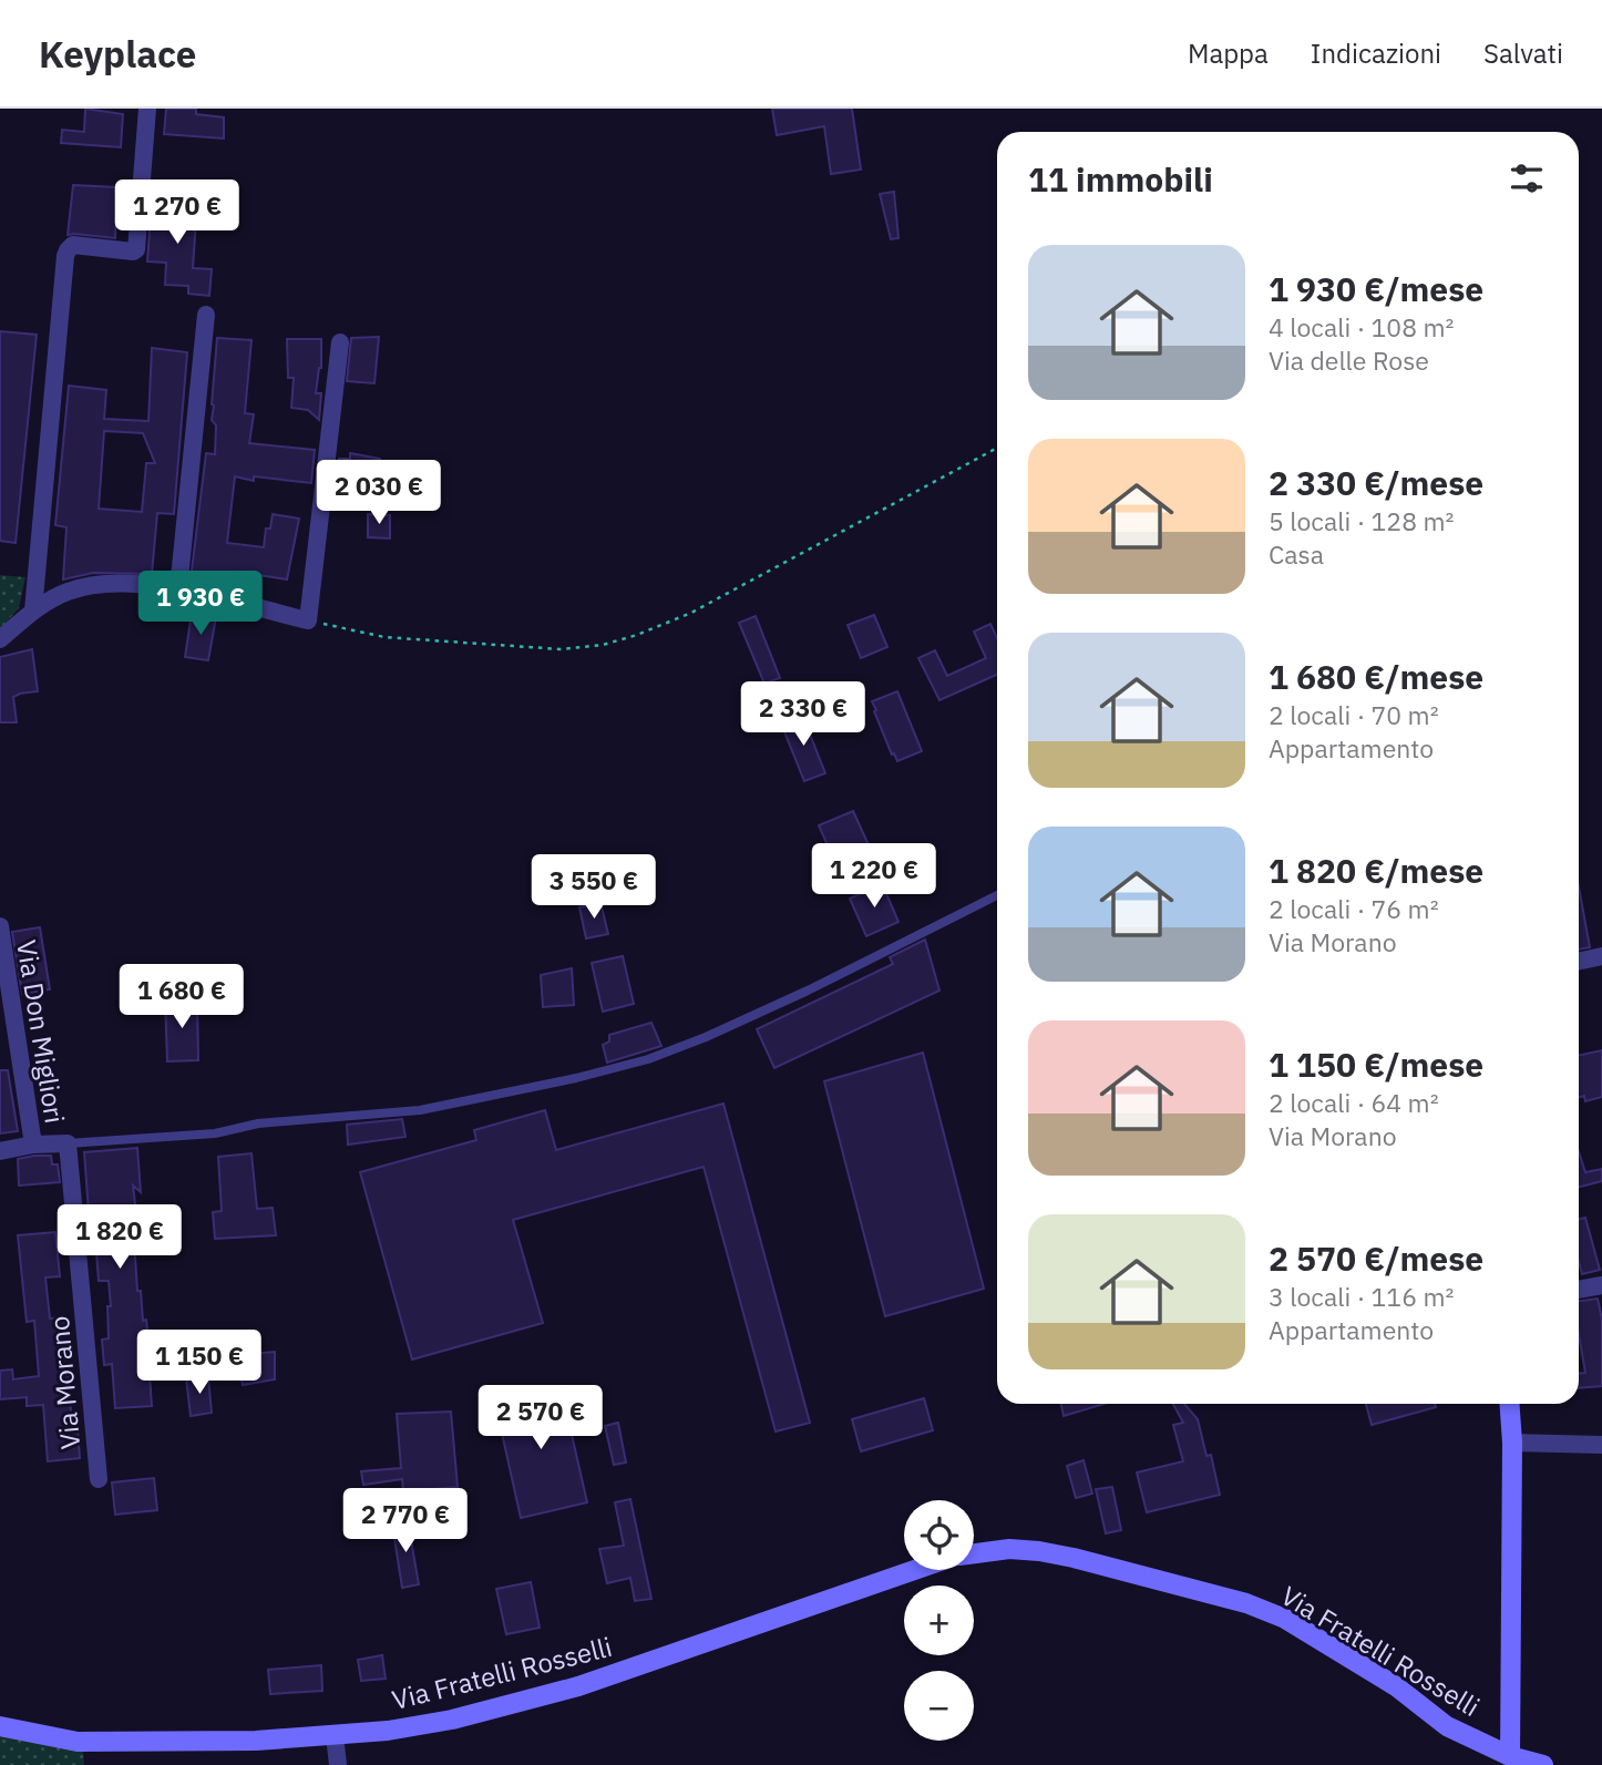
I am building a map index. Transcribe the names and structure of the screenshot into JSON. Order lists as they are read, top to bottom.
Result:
{
  "streets": {
    "main road": ["Via Fratelli Rosselli"],
    "street": ["Via Don Migliori", "Via Morano"]
  },
  "page": {
    "header": "Keyplace",
    "nav": ["Mappa", "Indicazioni", "Salvati"],
    "heading": "11 immobili",
    "price": [
      "1 270 €",
      "2 030 €",
      "1 930 €",
      "2 330 €",
      "1 220 €",
      "3 550 €",
      "1 680 €",
      "1 820 €",
      "1 150 €",
      "2 570 €",
      "2 770 €"
    ],
    "list": [
      {
        "name": "1 930 €/mese",
        "note": "4 locali · 108 m² · Via delle Rose"
      },
      {
        "name": "2 330 €/mese",
        "note": "5 locali · 128 m² · Casa"
      },
      {
        "name": "1 680 €/mese",
        "note": "2 locali · 70 m² · Appartamento"
      },
      {
        "name": "1 820 €/mese",
        "note": "2 locali · 76 m² · Via Morano"
      },
      {
        "name": "1 150 €/mese",
        "note": "2 locali · 64 m² · Via Morano"
      },
      {
        "name": "2 570 €/mese",
        "note": "3 locali · 116 m² · Appartamento"
      }
    ],
    "map_buttons": ["+", "−"]
  }
}
